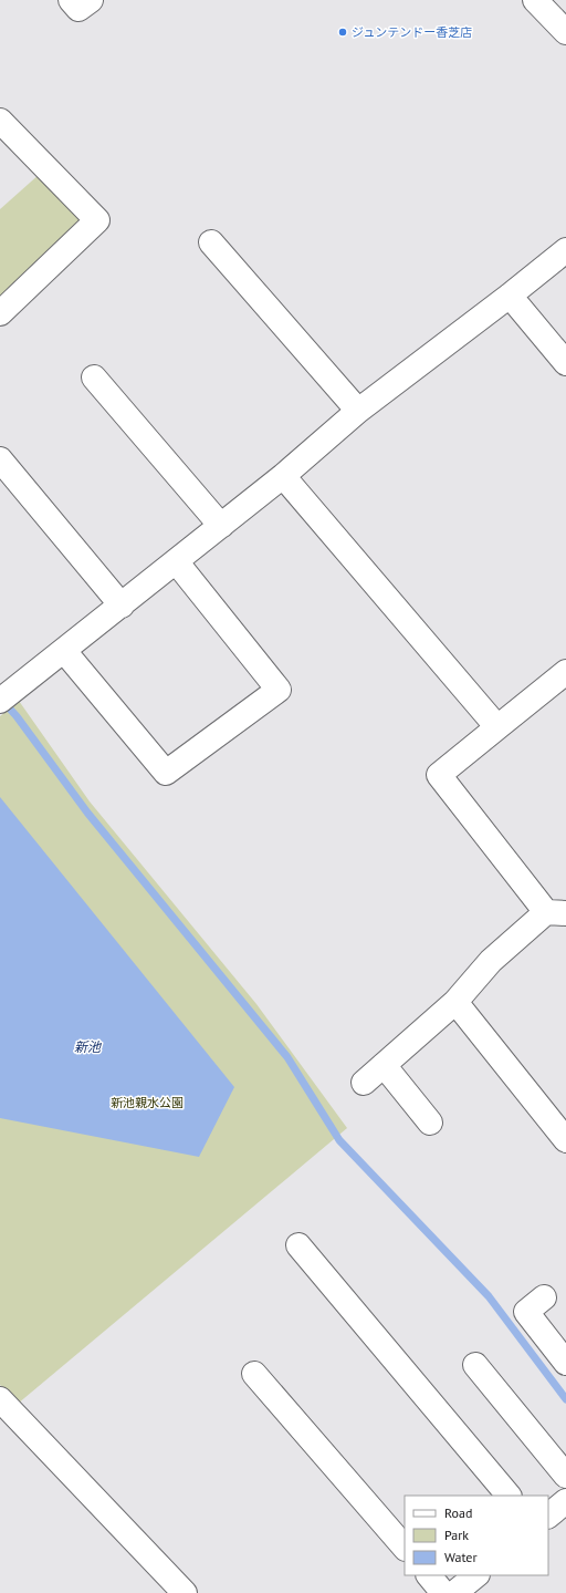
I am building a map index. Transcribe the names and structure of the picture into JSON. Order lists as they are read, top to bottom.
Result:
{
  "water": ["新池"],
  "parks": ["新池親水公園"],
  "places": ["ジュンテンドー香芝店"],
  "legend": ["Road", "Park", "Water"]
}
